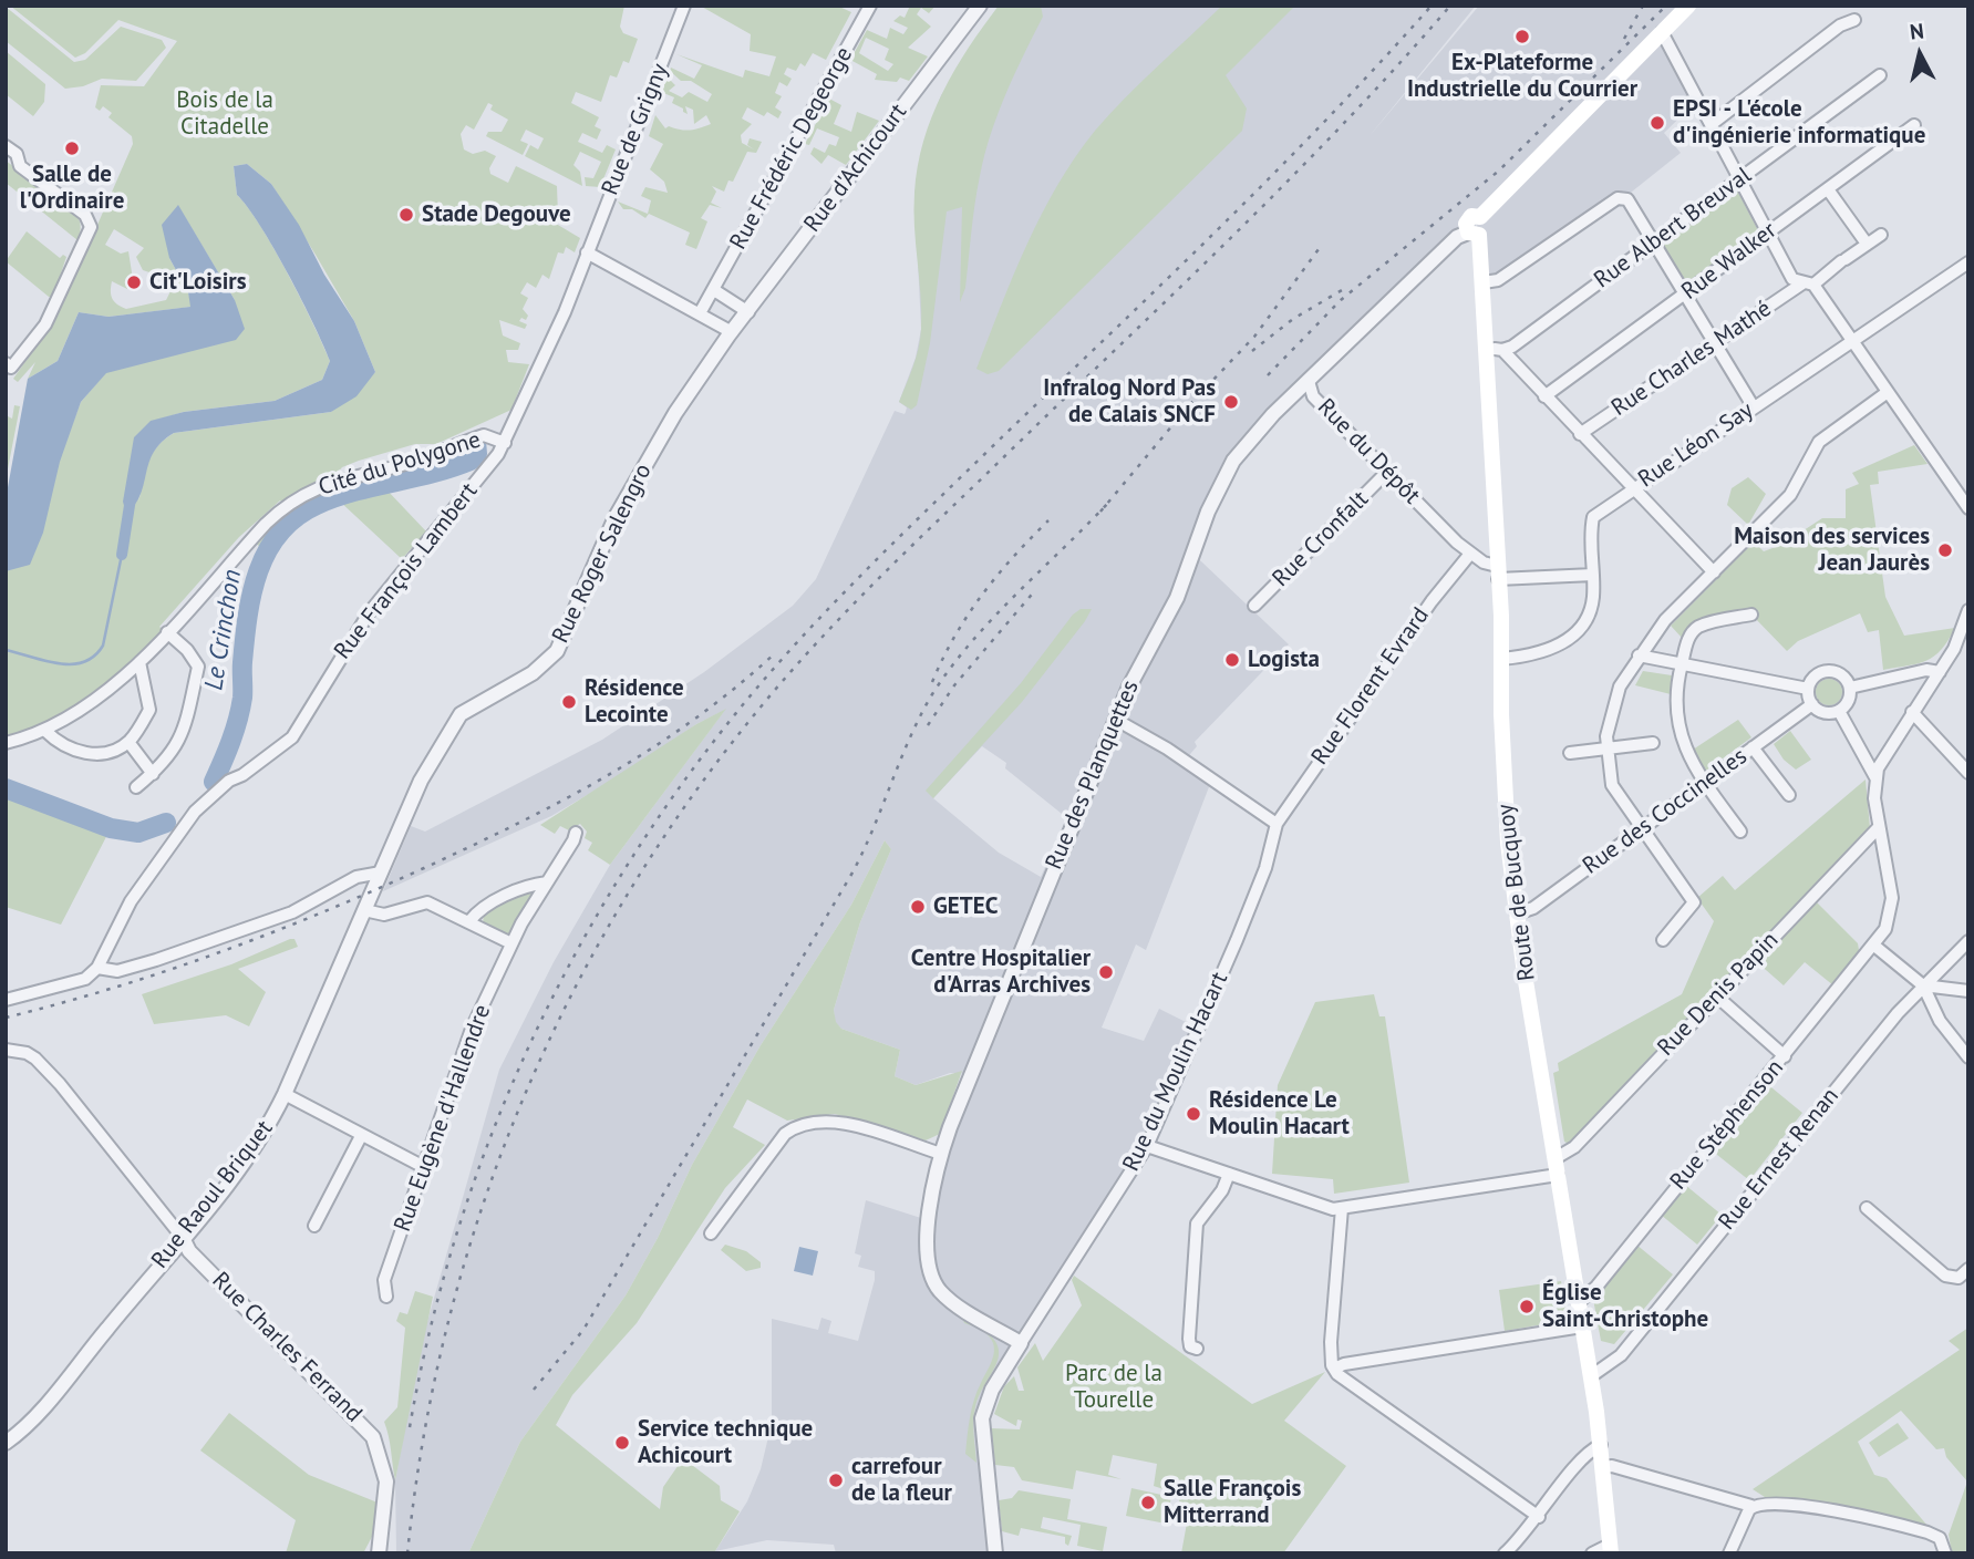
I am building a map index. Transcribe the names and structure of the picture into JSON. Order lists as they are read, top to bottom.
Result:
{
  "streets": {
    "main road": ["Route de Bucquoy"],
    "street": [
      "Rue de Grigny",
      "Rue Frédéric Degeorge",
      "Rue d'Achicourt",
      "Rue Albert Breuval",
      "Rue Walker",
      "Rue Charles Mathé",
      "Rue Léon Say",
      "Rue du Dépôt",
      "Cité du Polygone",
      "Rue Cronfalt",
      "Rue Roger Salengro",
      "Rue François Lambert",
      "Rue Florent Evrard",
      "Rue des Planquettes",
      "Rue des Coccinelles",
      "Rue Denis Papin",
      "Rue du Moulin Hacart",
      "Rue Eugène d'Hallendre",
      "Rue Stéphenson",
      "Rue Ernest Renan",
      "Rue Raoul Briquet",
      "Rue Charles Ferrand"
    ]
  },
  "crossings": [
    ["Rue de Grigny", "Rue François Lambert"],
    ["Rue d'Achicourt", "Rue Roger Salengro"],
    ["Rue Albert Breuval", "Route de Bucquoy"],
    ["Rue Léon Say", "Route de Bucquoy"],
    ["Rue du Dépôt", "Rue Cronfalt"],
    ["Rue du Dépôt", "Rue Florent Evrard"],
    ["Rue du Dépôt", "Rue des Planquettes"],
    ["Rue du Dépôt", "Route de Bucquoy"],
    ["Cité du Polygone", "Rue François Lambert"],
    ["Rue Roger Salengro", "Rue Raoul Briquet"],
    ["Rue Florent Evrard", "Rue du Moulin Hacart"],
    ["Rue des Planquettes", "Rue du Moulin Hacart"],
    ["Rue des Coccinelles", "Route de Bucquoy"],
    ["Route de Bucquoy", "Rue Denis Papin"],
    ["Route de Bucquoy", "Rue Stéphenson"],
    ["Route de Bucquoy", "Rue Ernest Renan"],
    ["Rue Denis Papin", "Rue Stéphenson"],
    ["Rue Raoul Briquet", "Rue Charles Ferrand"]
  ],
  "water": ["Le Crinchon"],
  "parks": ["Bois de la Citadelle", "Parc de la Tourelle"],
  "places": [
    "Ex-Plateforme Industrielle du Courrier",
    "EPSI - L'école d'ingénierie informatique",
    "Salle de l'Ordinaire",
    "Stade Degouve",
    "Cit'Loisirs",
    "Infralog Nord Pas de Calais SNCF",
    "Maison des services Jean Jaurès",
    "Logista",
    "Résidence Lecointe",
    "GETEC",
    "Centre Hospitalier d'Arras Archives",
    "Résidence Le Moulin Hacart",
    "Église Saint-Christophe",
    "Service technique Achicourt",
    "carrefour de la fleur",
    "Salle François Mitterrand"
  ],
  "north": "top"
}
